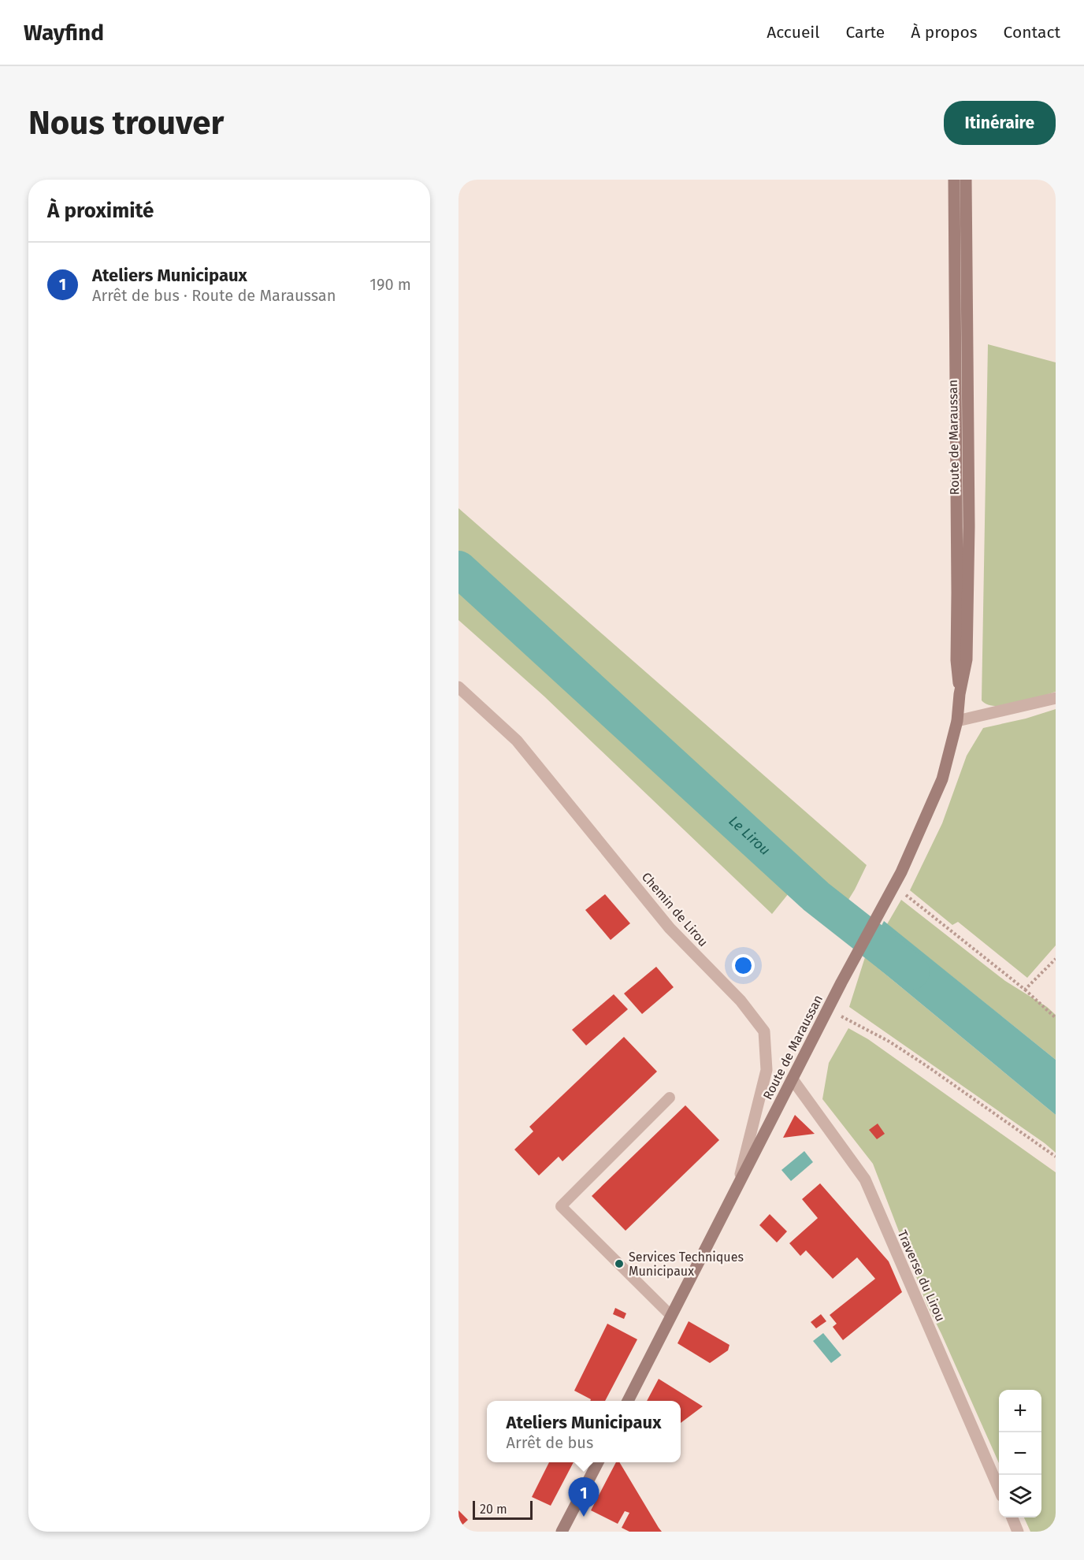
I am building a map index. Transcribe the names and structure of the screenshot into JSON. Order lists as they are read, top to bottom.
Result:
{
  "streets": {
    "main road": ["Route de Maraussan"],
    "street": ["Chemin de Lirou", "Traverse du Lirou"]
  },
  "crossings": [
    ["Route de Maraussan", "Chemin de Lirou"],
    ["Route de Maraussan", "Traverse du Lirou"]
  ],
  "water": ["Le Lirou"],
  "places": ["Services Techniques Municipaux"],
  "scale_bar": "20 m",
  "page": {
    "header": "Wayfind",
    "nav": [
      "Accueil",
      "Carte",
      "À propos",
      "Contact"
    ],
    "buttons": "Itinéraire",
    "title": "Nous trouver",
    "heading": "À proximité",
    "list": [
      {
        "mark": "1",
        "name": "Ateliers Municipaux",
        "note": "Arrêt de bus · Route de Maraussan",
        "value": "190 m"
      }
    ],
    "map_buttons": ["+", "−"],
    "popup": ["Ateliers Municipaux", "Arrêt de bus"],
    "pins": "1",
    "scale": "20 m"
  }
}
